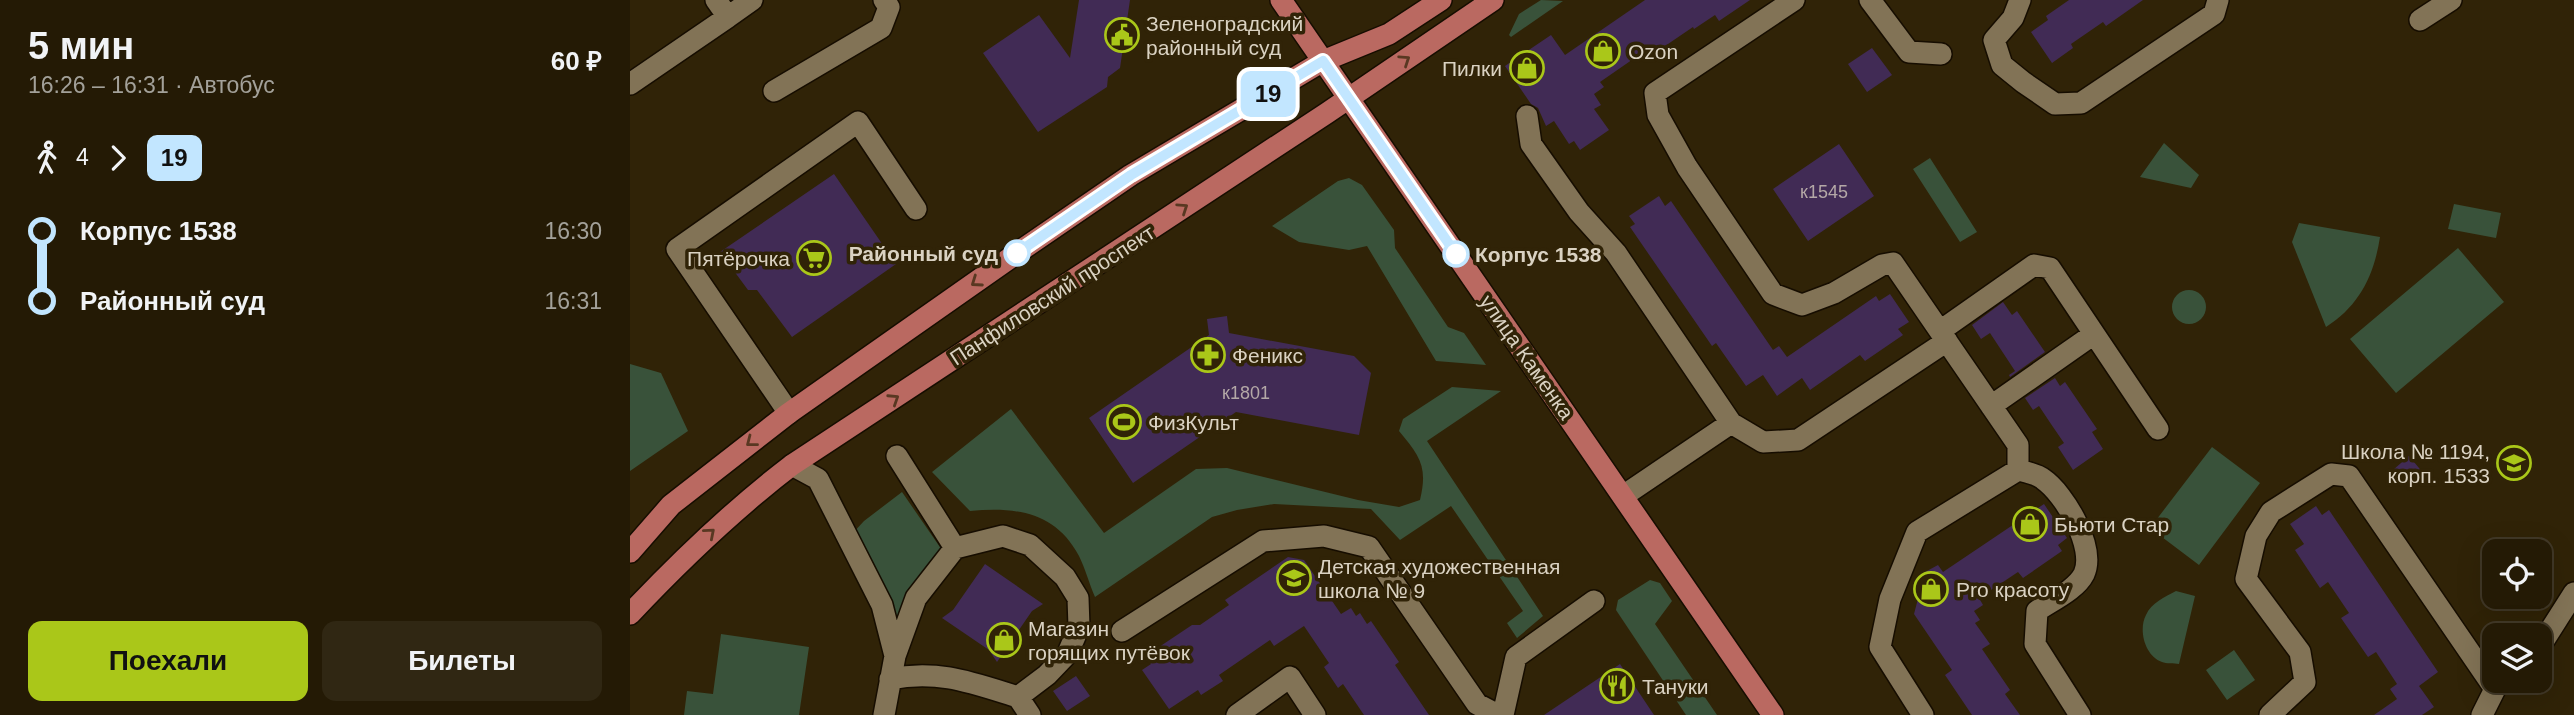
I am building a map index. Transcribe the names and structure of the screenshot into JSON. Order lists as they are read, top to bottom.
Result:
{
  "streets": {
    "main road": ["Панфиловский проспект", "улица Каменка"]
  },
  "crossings": [
    ["Панфиловский проспект", "улица Каменка"]
  ],
  "places": {
    "public building": ["Зеленоградский районный суд"],
    "shop": [
      "Ozon",
      "Пилки",
      "Бьюти Стар",
      "Pro красоту",
      "Магазин горящих путёвок"
    ],
    "other": ["Районный суд", "Корпус 1538"],
    "supermarket": ["Пятёрочка"],
    "pharmacy": ["Феникс"],
    "sports": ["ФизКульт"],
    "school or university": ["Школа № 1194, корп. 1533", "Детская художественная школа № 9"],
    "restaurant": ["Тануки"]
  },
  "lines": ["bus line 19"],
  "house_numbers": ["к1545", "к1801"],
  "page": {
    "heading": ["5 мин", "16:26 – 16:31 · Автобус", "60 ₽"],
    "on_map": "19",
    "legs": ["4", "19"],
    "list": [
      {
        "name": "Корпус 1538",
        "value": "16:30"
      },
      {
        "name": "Районный суд",
        "value": "16:31"
      }
    ],
    "buttons": ["Поехали", "Билеты"]
  }
}
